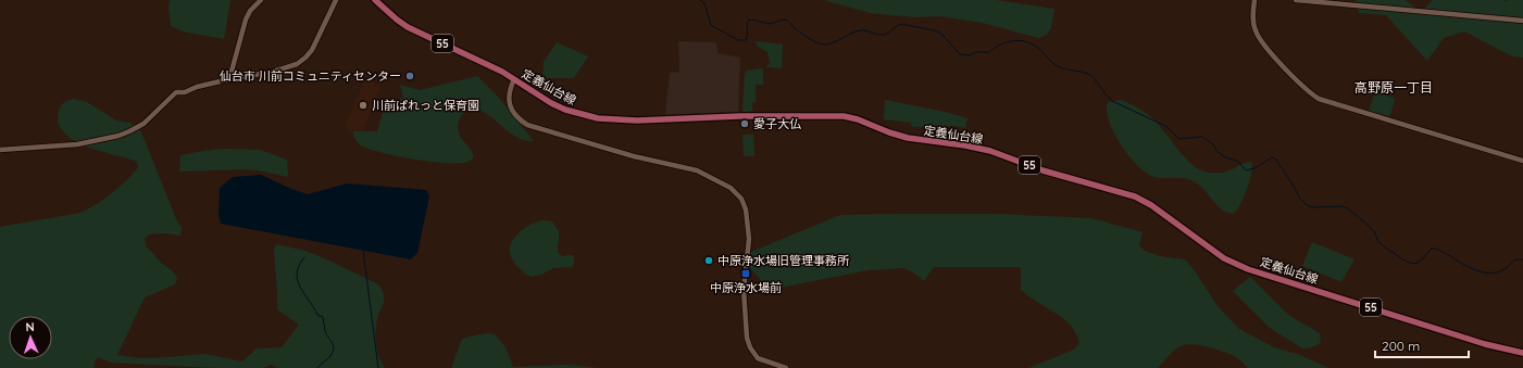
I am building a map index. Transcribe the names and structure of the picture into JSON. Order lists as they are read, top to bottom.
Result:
{
  "streets": {
    "main road": ["55", "定義仙台線"]
  },
  "districts": ["高野原一丁目"],
  "places": {
    "other": [
      "仙台市 川前コミュニティセンター",
      "川前ぱれっと保育園",
      "愛子大仏",
      "中原浄水場旧管理事務所"
    ],
    "transit": ["中原浄水場前"]
  },
  "scale_bar": "200 m",
  "north": "top"
}
